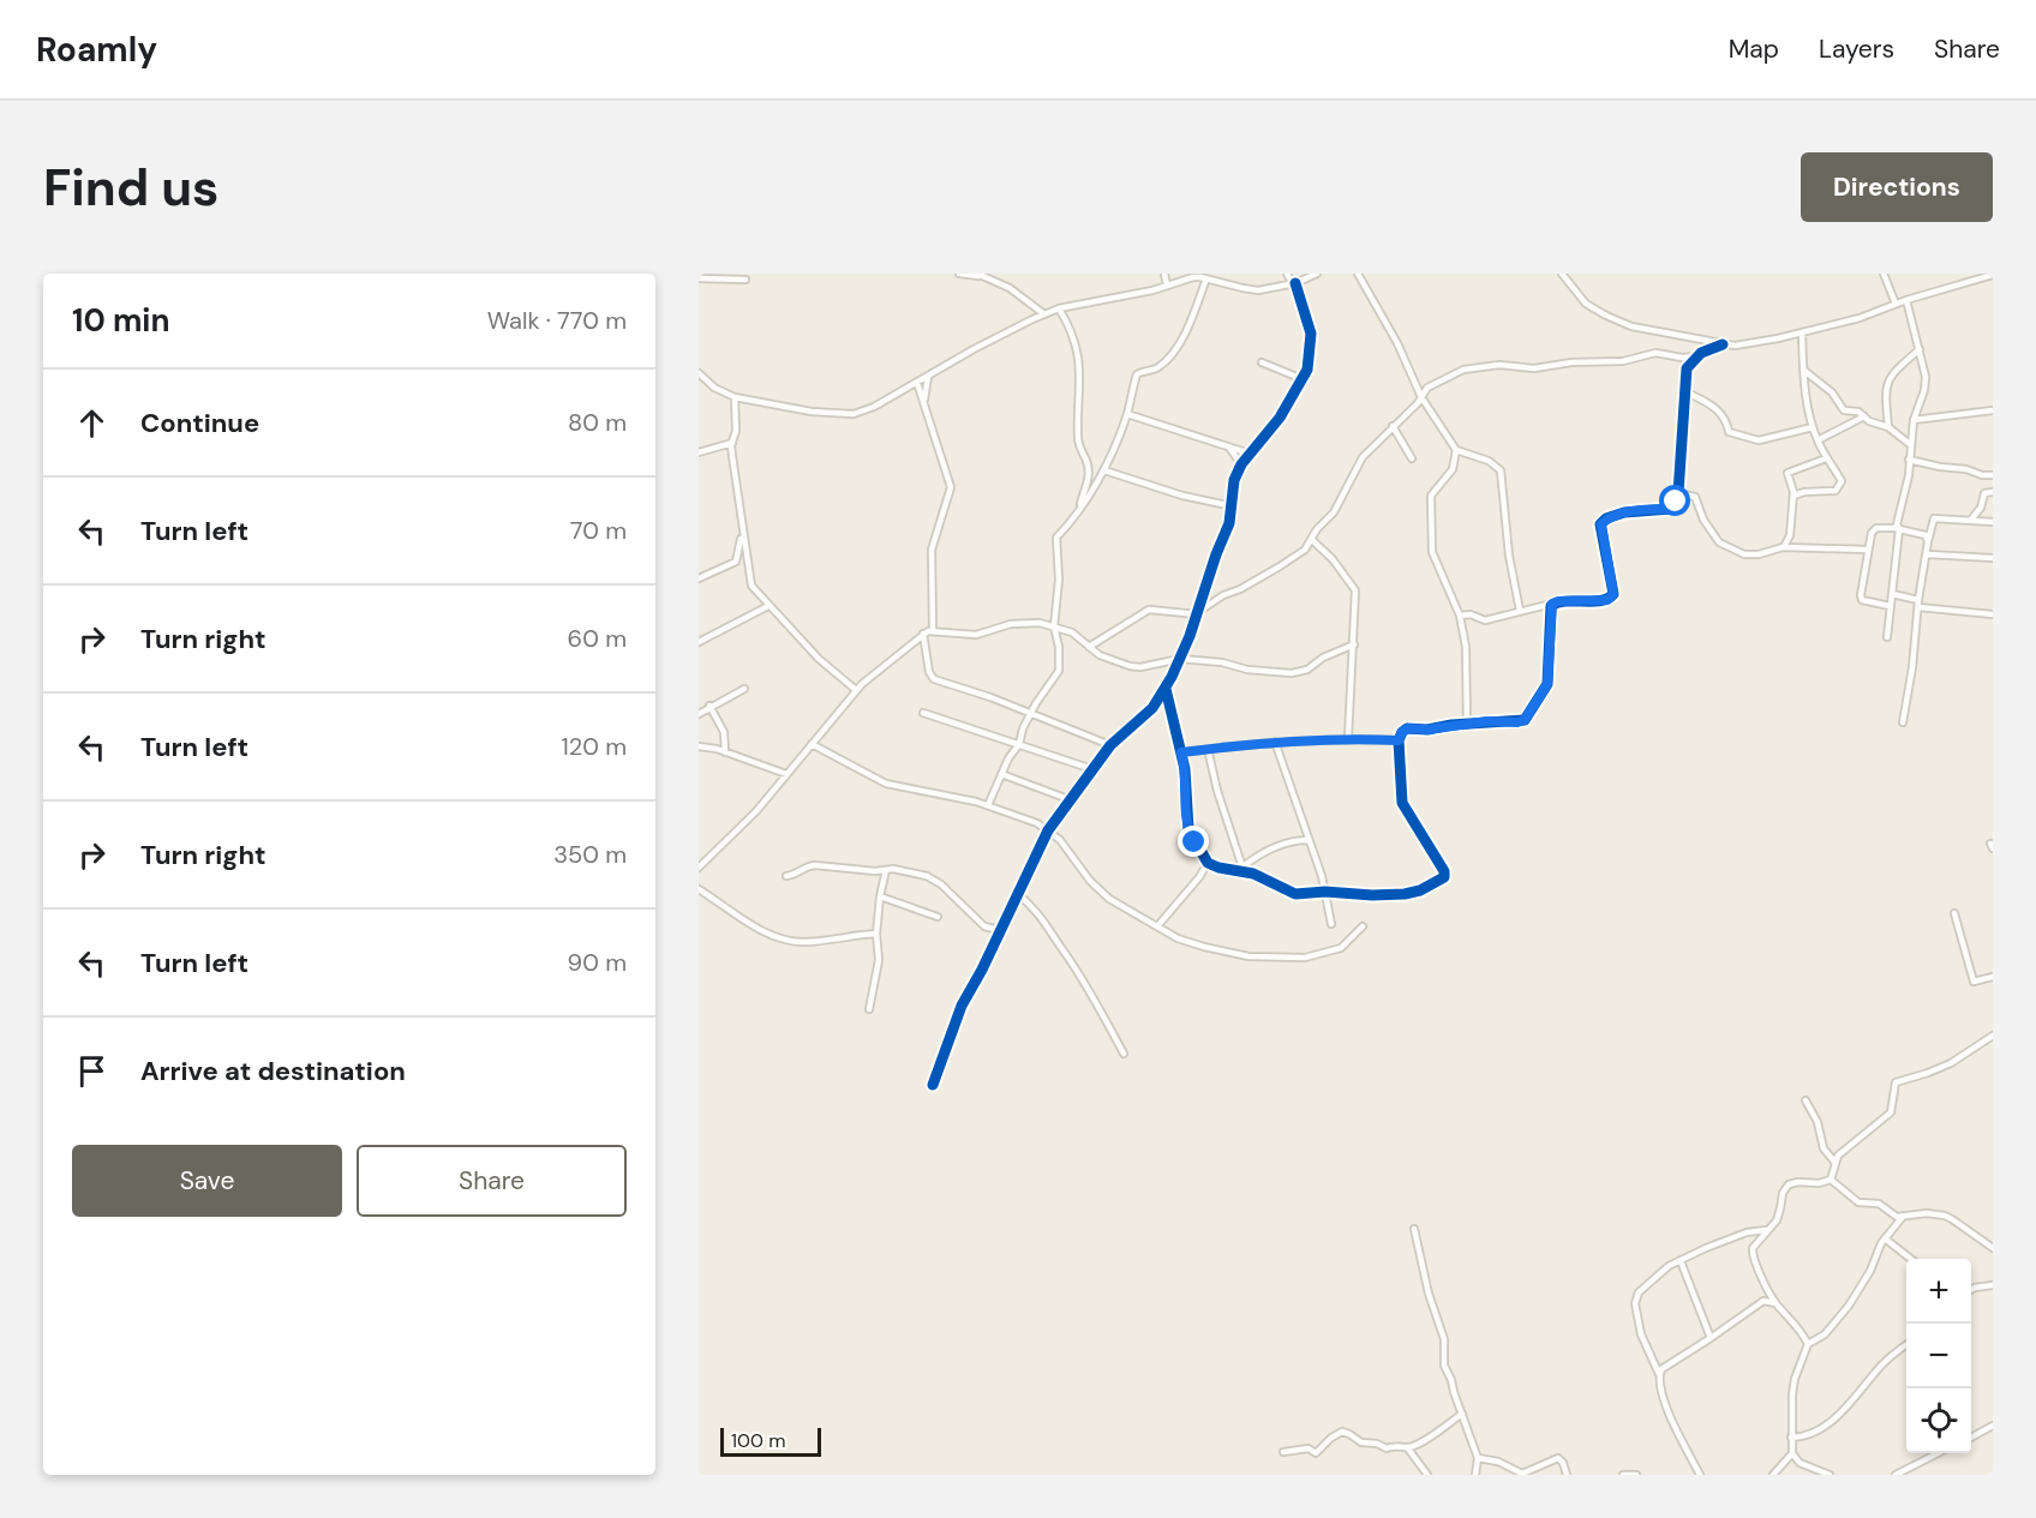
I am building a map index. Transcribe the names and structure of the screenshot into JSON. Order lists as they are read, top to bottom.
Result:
{
  "scale_bar": "100 m",
  "page": {
    "header": "Roamly",
    "nav": ["Map", "Layers", "Share"],
    "buttons": [
      "Directions",
      ["Save", "Share"]
    ],
    "title": "Find us",
    "heading": ["10 min", "Walk · 770 m"],
    "list": [
      ["Continue", "80 m"],
      ["Turn left", "70 m"],
      ["Turn right", "60 m"],
      ["Turn left", "120 m"],
      ["Turn right", "350 m"],
      ["Turn left", "90 m"],
      "Arrive at destination"
    ],
    "map_buttons": ["+", "−"],
    "scale": "100 m"
  }
}
